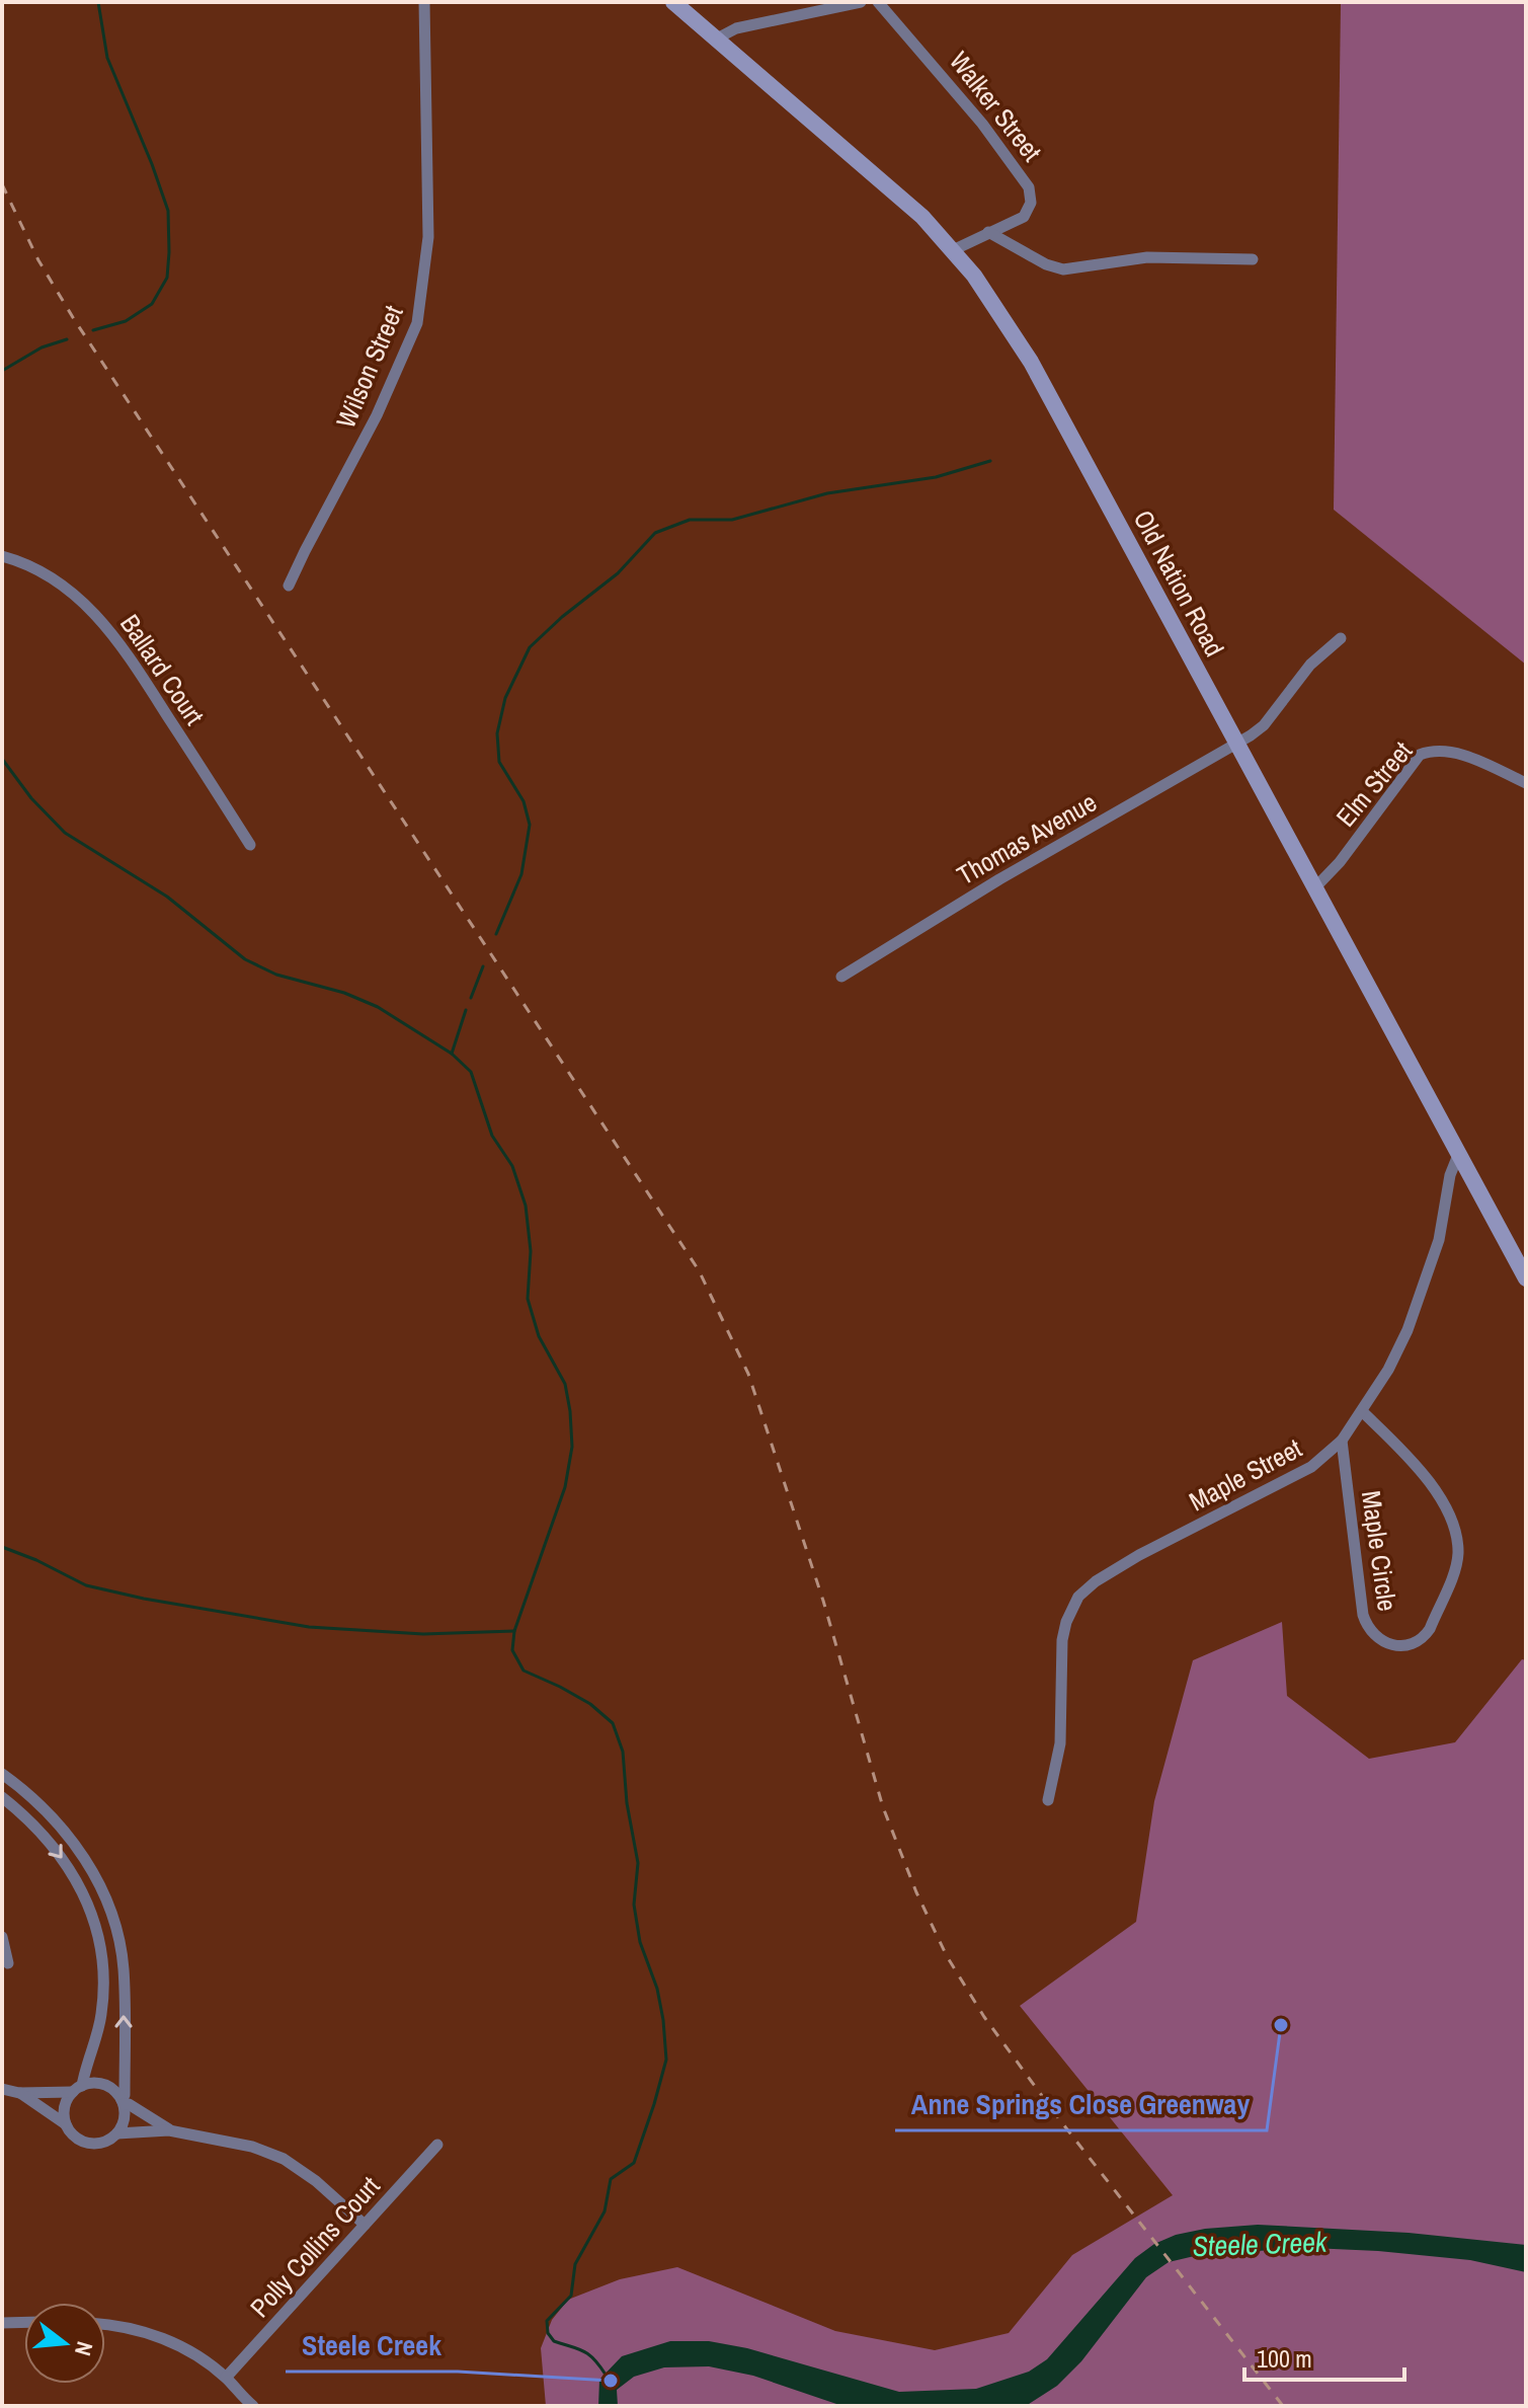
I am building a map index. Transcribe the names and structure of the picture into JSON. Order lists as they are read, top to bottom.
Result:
{
  "streets": {
    "main road": ["Old Nation Road"],
    "street": [
      "Walker Street",
      "Wilson Street",
      "Ballard Court",
      "Elm Street",
      "Thomas Avenue",
      "Maple Street",
      "Maple Circle",
      "Polly Collins Court"
    ]
  },
  "crossings": [
    ["Walker Street", "Old Nation Road"],
    ["Old Nation Road", "Elm Street"],
    ["Old Nation Road", "Thomas Avenue"],
    ["Old Nation Road", "Maple Street"],
    ["Maple Street", "Maple Circle"]
  ],
  "water": ["Steele Creek"],
  "places": ["Anne Springs Close Greenway", "Steele Creek"],
  "scale_bar": "100 m",
  "north": "right"
}
